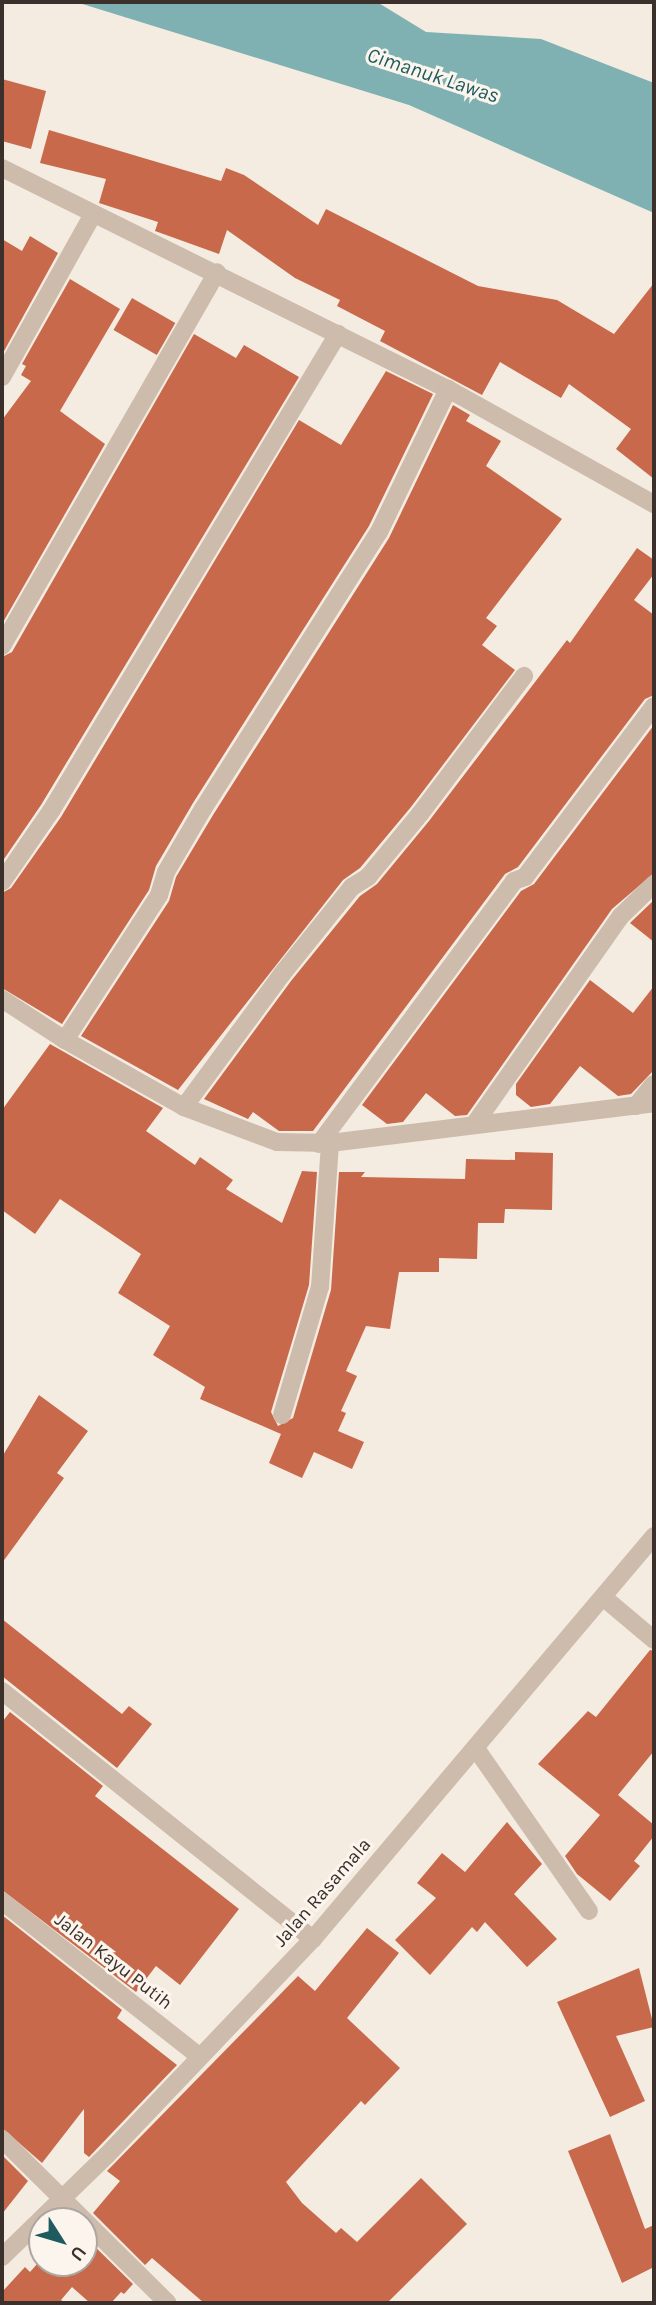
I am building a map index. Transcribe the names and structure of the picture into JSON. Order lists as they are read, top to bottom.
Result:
{
  "streets": {
    "street": ["Jalan Rasamala", "Jalan Kayu Putih"]
  },
  "crossings": [
    ["Jalan Rasamala", "Jalan Kayu Putih"]
  ],
  "water": ["Cimanuk Lawas"],
  "north": "bottom right"
}
